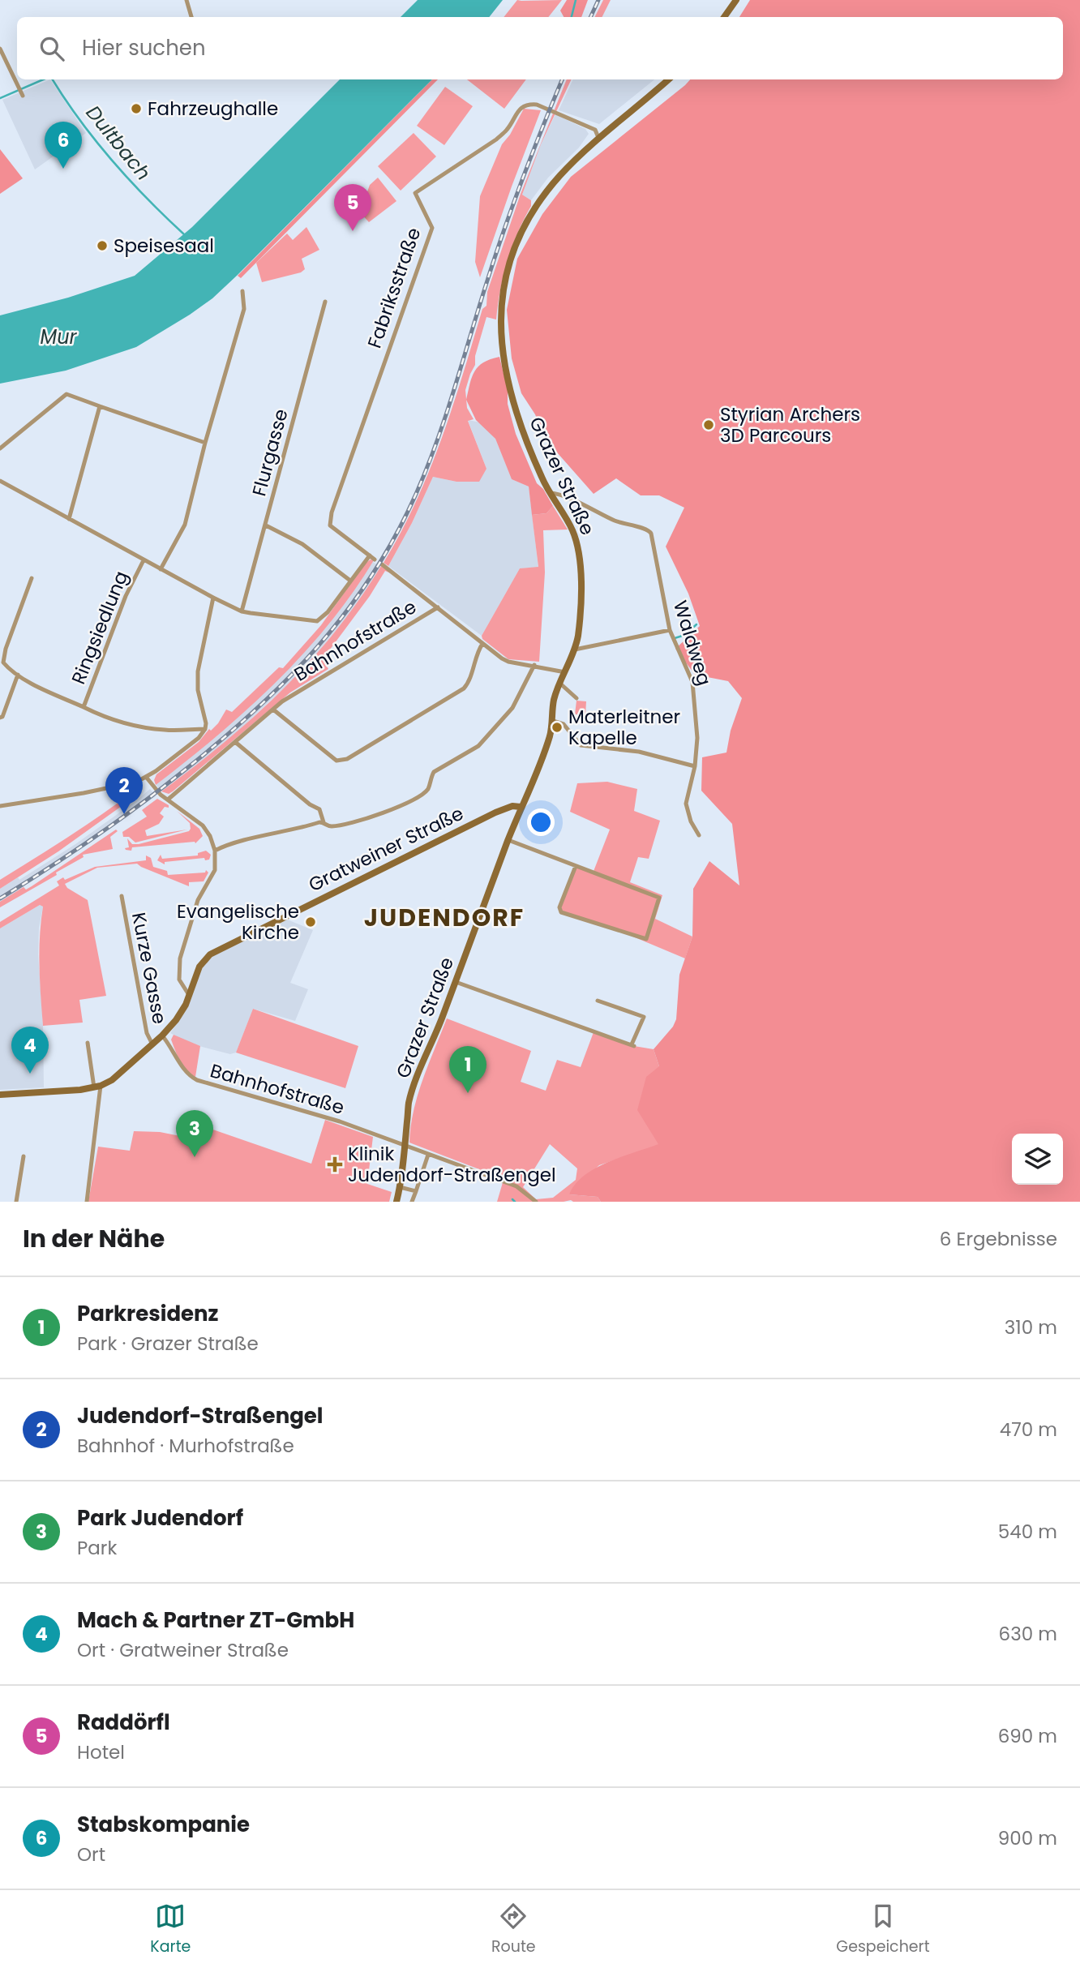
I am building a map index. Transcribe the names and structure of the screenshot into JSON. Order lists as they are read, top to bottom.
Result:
{
  "streets": {
    "main road": ["Grazer Straße", "Gratweiner Straße"],
    "street": [
      "Fabriksstraße",
      "Flurgasse",
      "Ringsiedlung",
      "Bahnhofstraße",
      "Waldweg",
      "Kurze Gasse"
    ]
  },
  "crossings": [
    ["Fabriksstraße", "Grazer Straße"],
    ["Fabriksstraße", "Ringsiedlung"],
    ["Flurgasse", "Ringsiedlung"],
    ["Grazer Straße", "Bahnhofstraße"],
    ["Grazer Straße", "Waldweg"],
    ["Grazer Straße", "Gratweiner Straße"],
    ["Bahnhofstraße", "Gratweiner Straße"],
    ["Gratweiner Straße", "Kurze Gasse"]
  ],
  "districts": ["JUDENDORF"],
  "water": ["Dultbach", "Mur"],
  "places": {
    "other": [
      "Fahrzeughalle",
      "Speisesaal",
      "Styrian Archers 3D Parcours",
      "Materleitner Kapelle",
      "Evangelische Kirche"
    ],
    "health": ["Klinik Judendorf-Straßengel"]
  },
  "page": {
    "search": "Hier suchen",
    "pins": [
      "6",
      "5",
      "2",
      "4",
      "1",
      "3"
    ],
    "heading": ["In der Nähe", "6 Ergebnisse"],
    "list": [
      {
        "mark": "1",
        "name": "Parkresidenz",
        "note": "Park · Grazer Straße",
        "value": "310 m"
      },
      {
        "mark": "2",
        "name": "Judendorf-Straßengel",
        "note": "Bahnhof · Murhofstraße",
        "value": "470 m"
      },
      {
        "mark": "3",
        "name": "Park Judendorf",
        "note": "Park",
        "value": "540 m"
      },
      {
        "mark": "4",
        "name": "Mach & Partner ZT-GmbH",
        "note": "Ort · Gratweiner Straße",
        "value": "630 m"
      },
      {
        "mark": "5",
        "name": "Raddörfl",
        "note": "Hotel",
        "value": "690 m"
      },
      {
        "mark": "6",
        "name": "Stabskompanie",
        "note": "Ort",
        "value": "900 m"
      }
    ],
    "nav": ["Karte", "Route", "Gespeichert"]
  }
}
